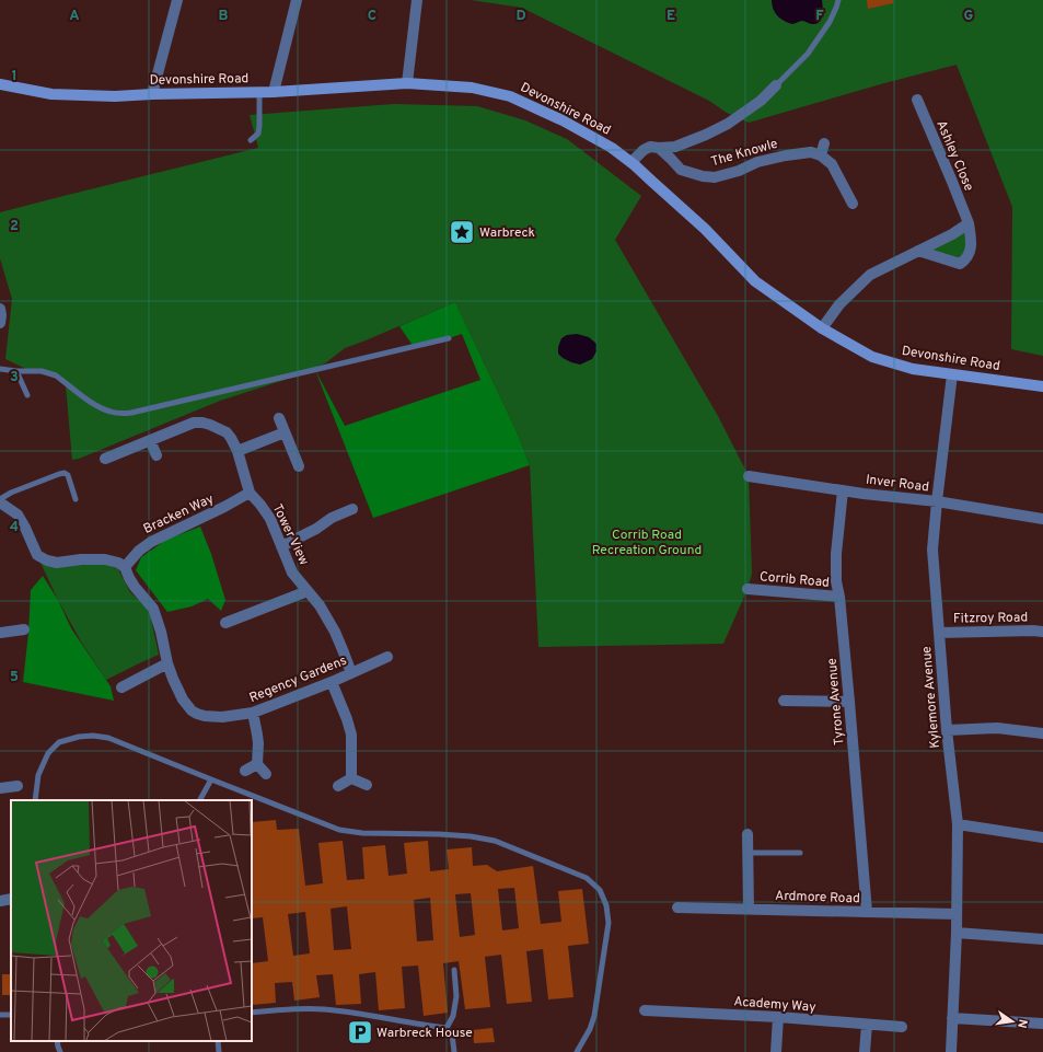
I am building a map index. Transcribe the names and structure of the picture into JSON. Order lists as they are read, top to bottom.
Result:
{
  "streets": {
    "main road": ["Devonshire Road"],
    "street": [
      "The Knowle",
      "Ashley Close",
      "Inver Road",
      "Bracken Way",
      "Tower View",
      "Corrib Road",
      "Fitzroy Road",
      "Regency Gardens",
      "Kylemore Avenue",
      "Tyrone Avenue",
      "Ardmore Road",
      "Academy Way"
    ]
  },
  "crossings": [
    ["Devonshire Road", "Kylemore Avenue"],
    ["Inver Road", "Kylemore Avenue"],
    ["Inver Road", "Tyrone Avenue"],
    ["Bracken Way", "Tower View"],
    ["Bracken Way", "Regency Gardens"],
    ["Tower View", "Regency Gardens"],
    ["Corrib Road", "Tyrone Avenue"],
    ["Fitzroy Road", "Kylemore Avenue"],
    ["Kylemore Avenue", "Ardmore Road"],
    ["Tyrone Avenue", "Ardmore Road"]
  ],
  "parks": ["Corrib Road Recreation Ground"],
  "places": {
    "place": ["Warbreck"],
    "parking": ["Warbreck House"]
  },
  "north": "right",
  "grid": {
    "columns": [
      "A",
      "B",
      "C",
      "D",
      "E",
      "F",
      "G"
    ],
    "rows": [
      "1",
      "2",
      "3",
      "4",
      "5"
    ]
  }
}
